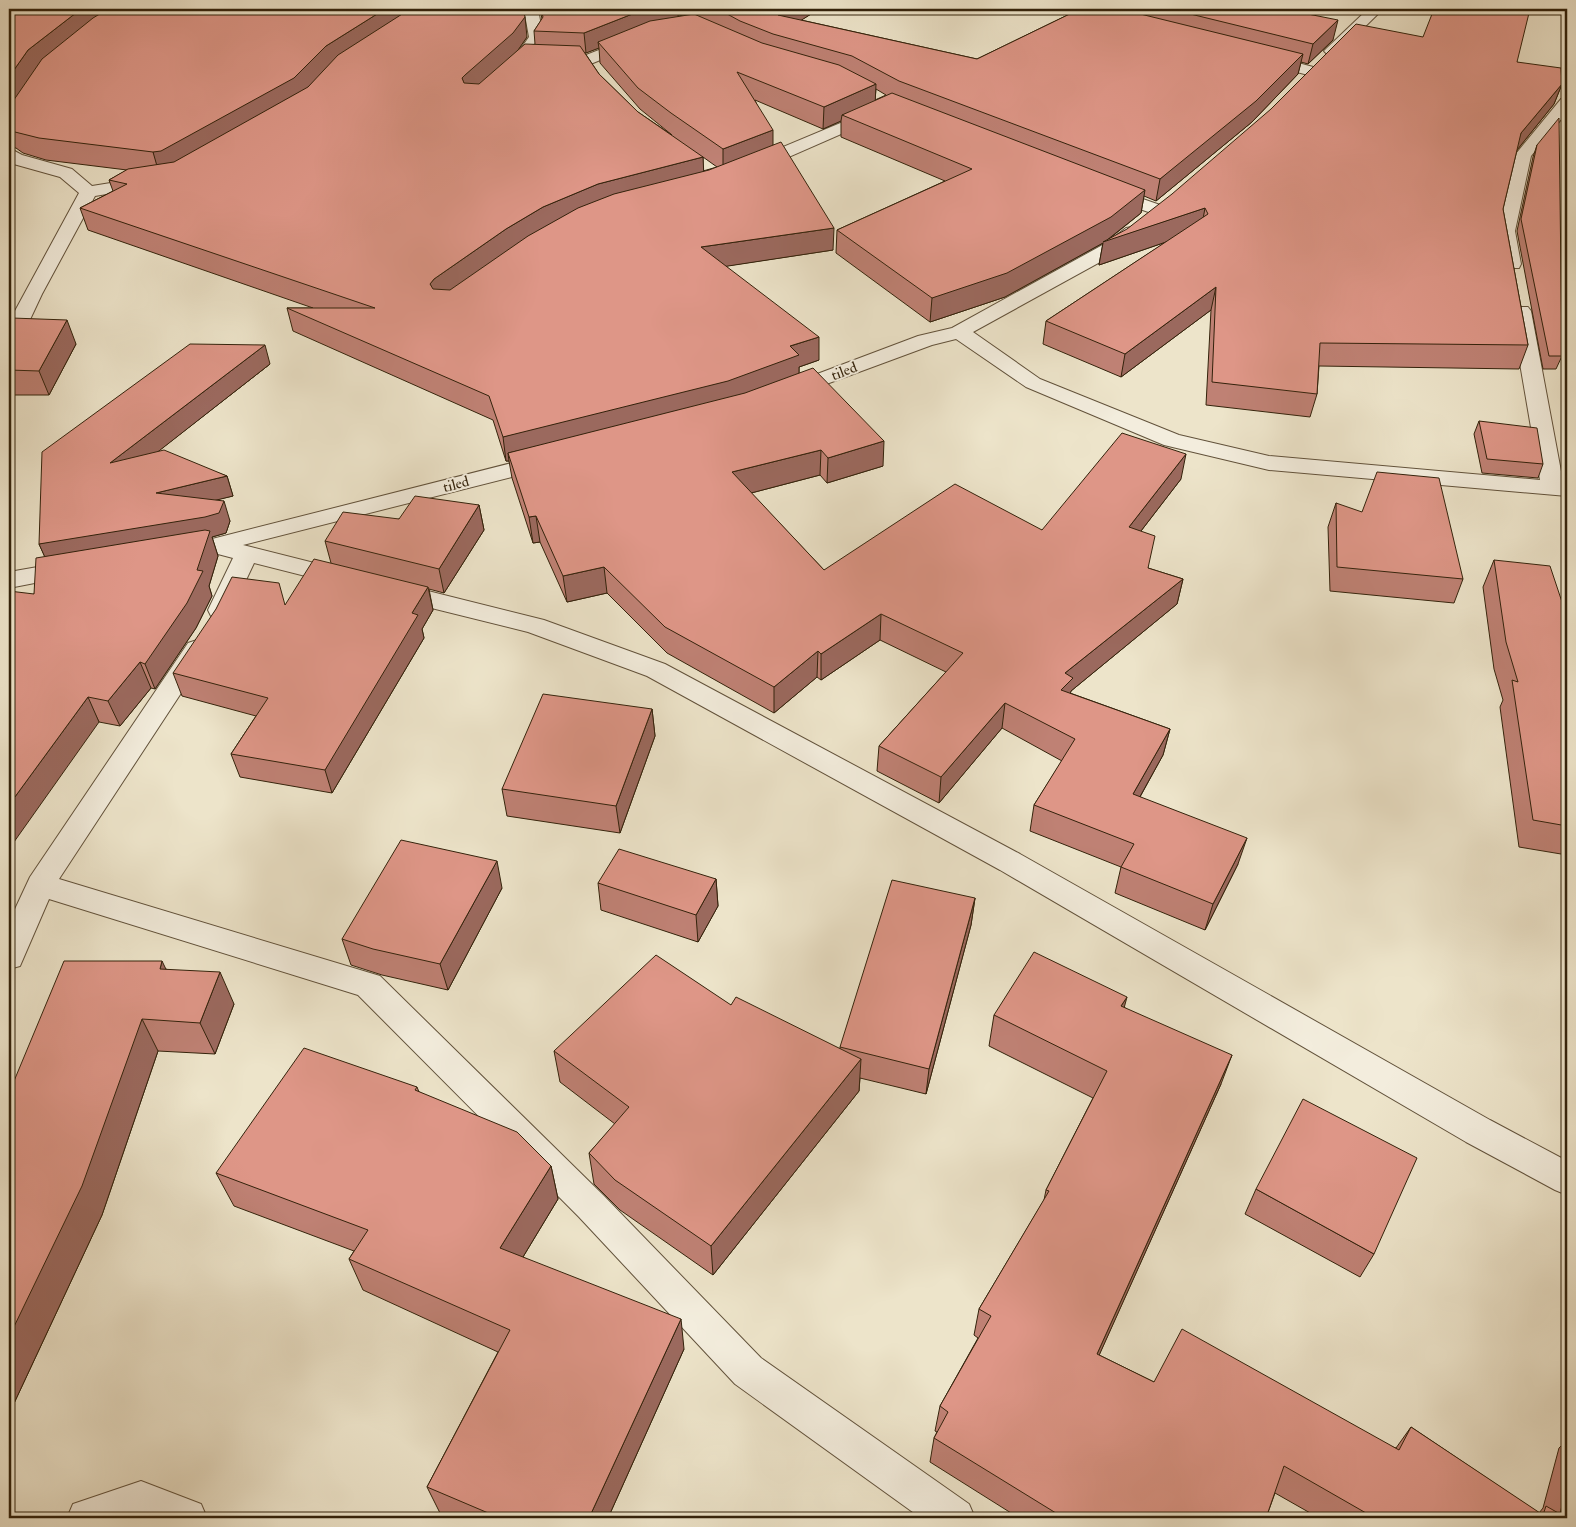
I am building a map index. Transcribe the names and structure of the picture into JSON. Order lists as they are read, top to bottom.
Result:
{
  "streets": {
    "street": ["tiled"]
  }
}
